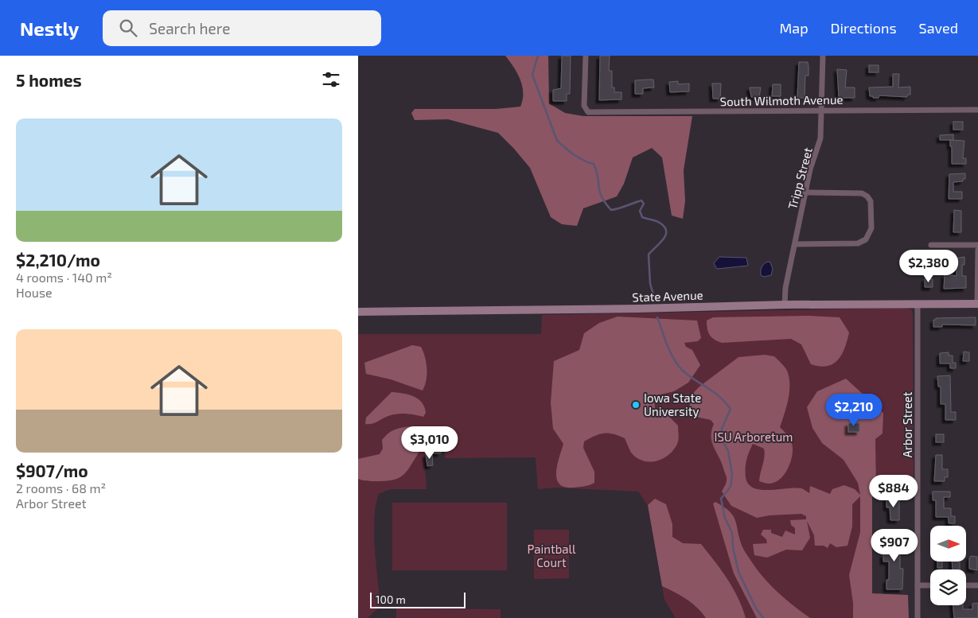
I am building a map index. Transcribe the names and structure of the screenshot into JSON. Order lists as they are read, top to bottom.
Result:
{
  "streets": {
    "street": [
      "South Wilmoth Avenue",
      "Tripp Street",
      "State Avenue",
      "Arbor Street"
    ]
  },
  "crossings": [
    ["South Wilmoth Avenue", "Tripp Street"],
    ["Tripp Street", "State Avenue"],
    ["State Avenue", "Arbor Street"]
  ],
  "parks": ["ISU Arboretum", "Paintball Court"],
  "places": ["Iowa State University"],
  "scale_bar": "100 m",
  "north": "right",
  "page": {
    "header": "Nestly",
    "search": "Search here",
    "nav": ["Map", "Directions", "Saved"],
    "heading": "5 homes",
    "list": [
      {
        "name": "$2,210/mo",
        "note": "4 rooms · 140 m² · House"
      },
      {
        "name": "$907/mo",
        "note": "2 rooms · 68 m² · Arbor Street"
      }
    ],
    "price": [
      "$2,380",
      "$2,210",
      "$3,010",
      "$884",
      "$907"
    ],
    "scale": "100 m"
  }
}
